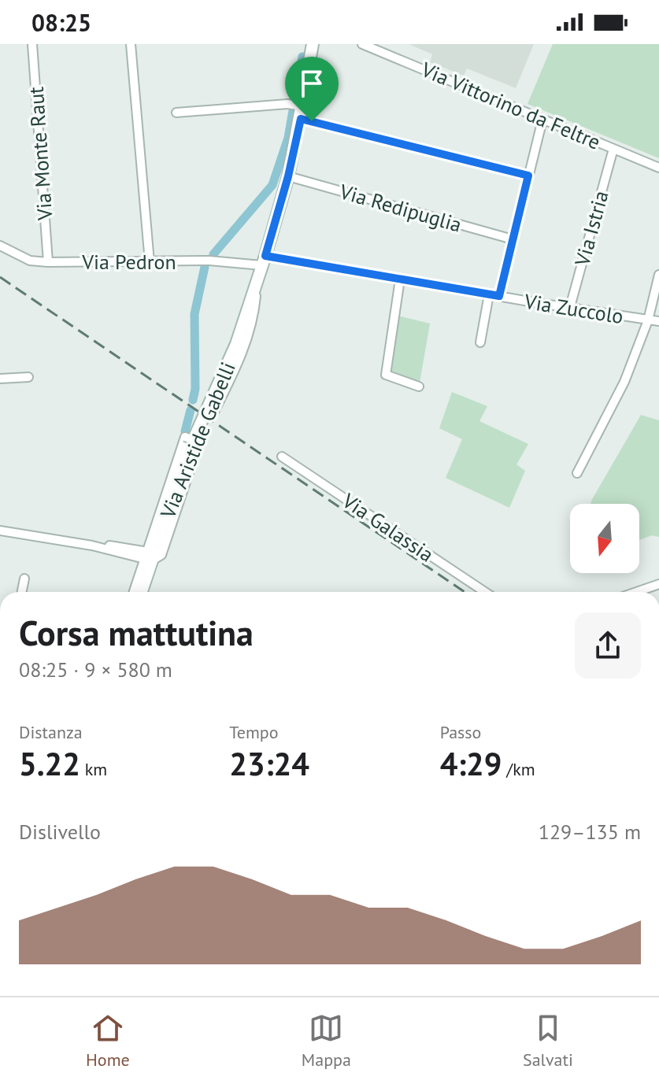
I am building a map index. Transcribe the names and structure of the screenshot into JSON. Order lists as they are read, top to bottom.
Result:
{
  "streets": {
    "main road": ["Via Aristide Gabelli"],
    "street": [
      "Via Vittorino da Feltre",
      "Via Monte Raut",
      "Via Redipuglia",
      "Via Istria",
      "Via Pedron",
      "Via Zuccolo",
      "Via Galassia"
    ]
  },
  "crossings": [
    ["Via Vittorino da Feltre", "Via Istria"],
    ["Via Monte Raut", "Via Pedron"],
    ["Via Redipuglia", "Via Aristide Gabelli"],
    ["Via Istria", "Via Zuccolo"],
    ["Via Pedron", "Via Zuccolo"],
    ["Via Pedron", "Via Aristide Gabelli"],
    ["Via Zuccolo", "Via Aristide Gabelli"]
  ],
  "north": "bottom",
  "page": {
    "status": "08:25",
    "heading": ["Corsa mattutina", "08:25 · 9 × 580 m"],
    "stats": [
      ["Distanza", "5.22 km"],
      ["Tempo", "23:24"],
      ["Passo", "4:29 /km"]
    ],
    "chart": ["Dislivello", "129–135 m"],
    "tabs": ["Home", "Mappa", "Salvati"]
  }
}
